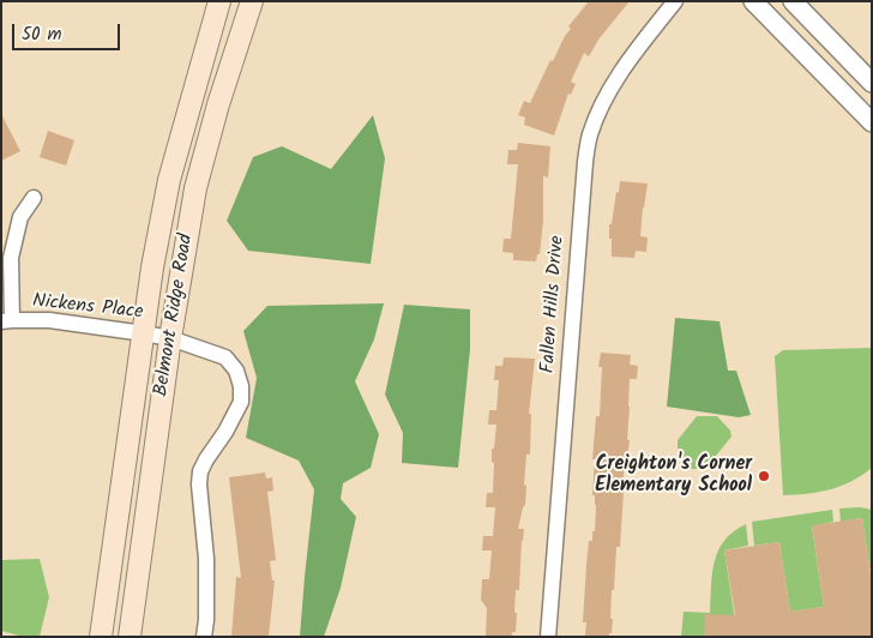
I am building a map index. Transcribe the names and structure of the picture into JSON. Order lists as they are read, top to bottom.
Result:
{
  "streets": {
    "main road": ["Belmont Ridge Road"],
    "street": ["Fallen Hills Drive", "Nickens Place"]
  },
  "crossings": [
    ["Nickens Place", "Belmont Ridge Road"]
  ],
  "places": ["Creighton's Corner Elementary School"],
  "scale_bar": "50 m"
}
